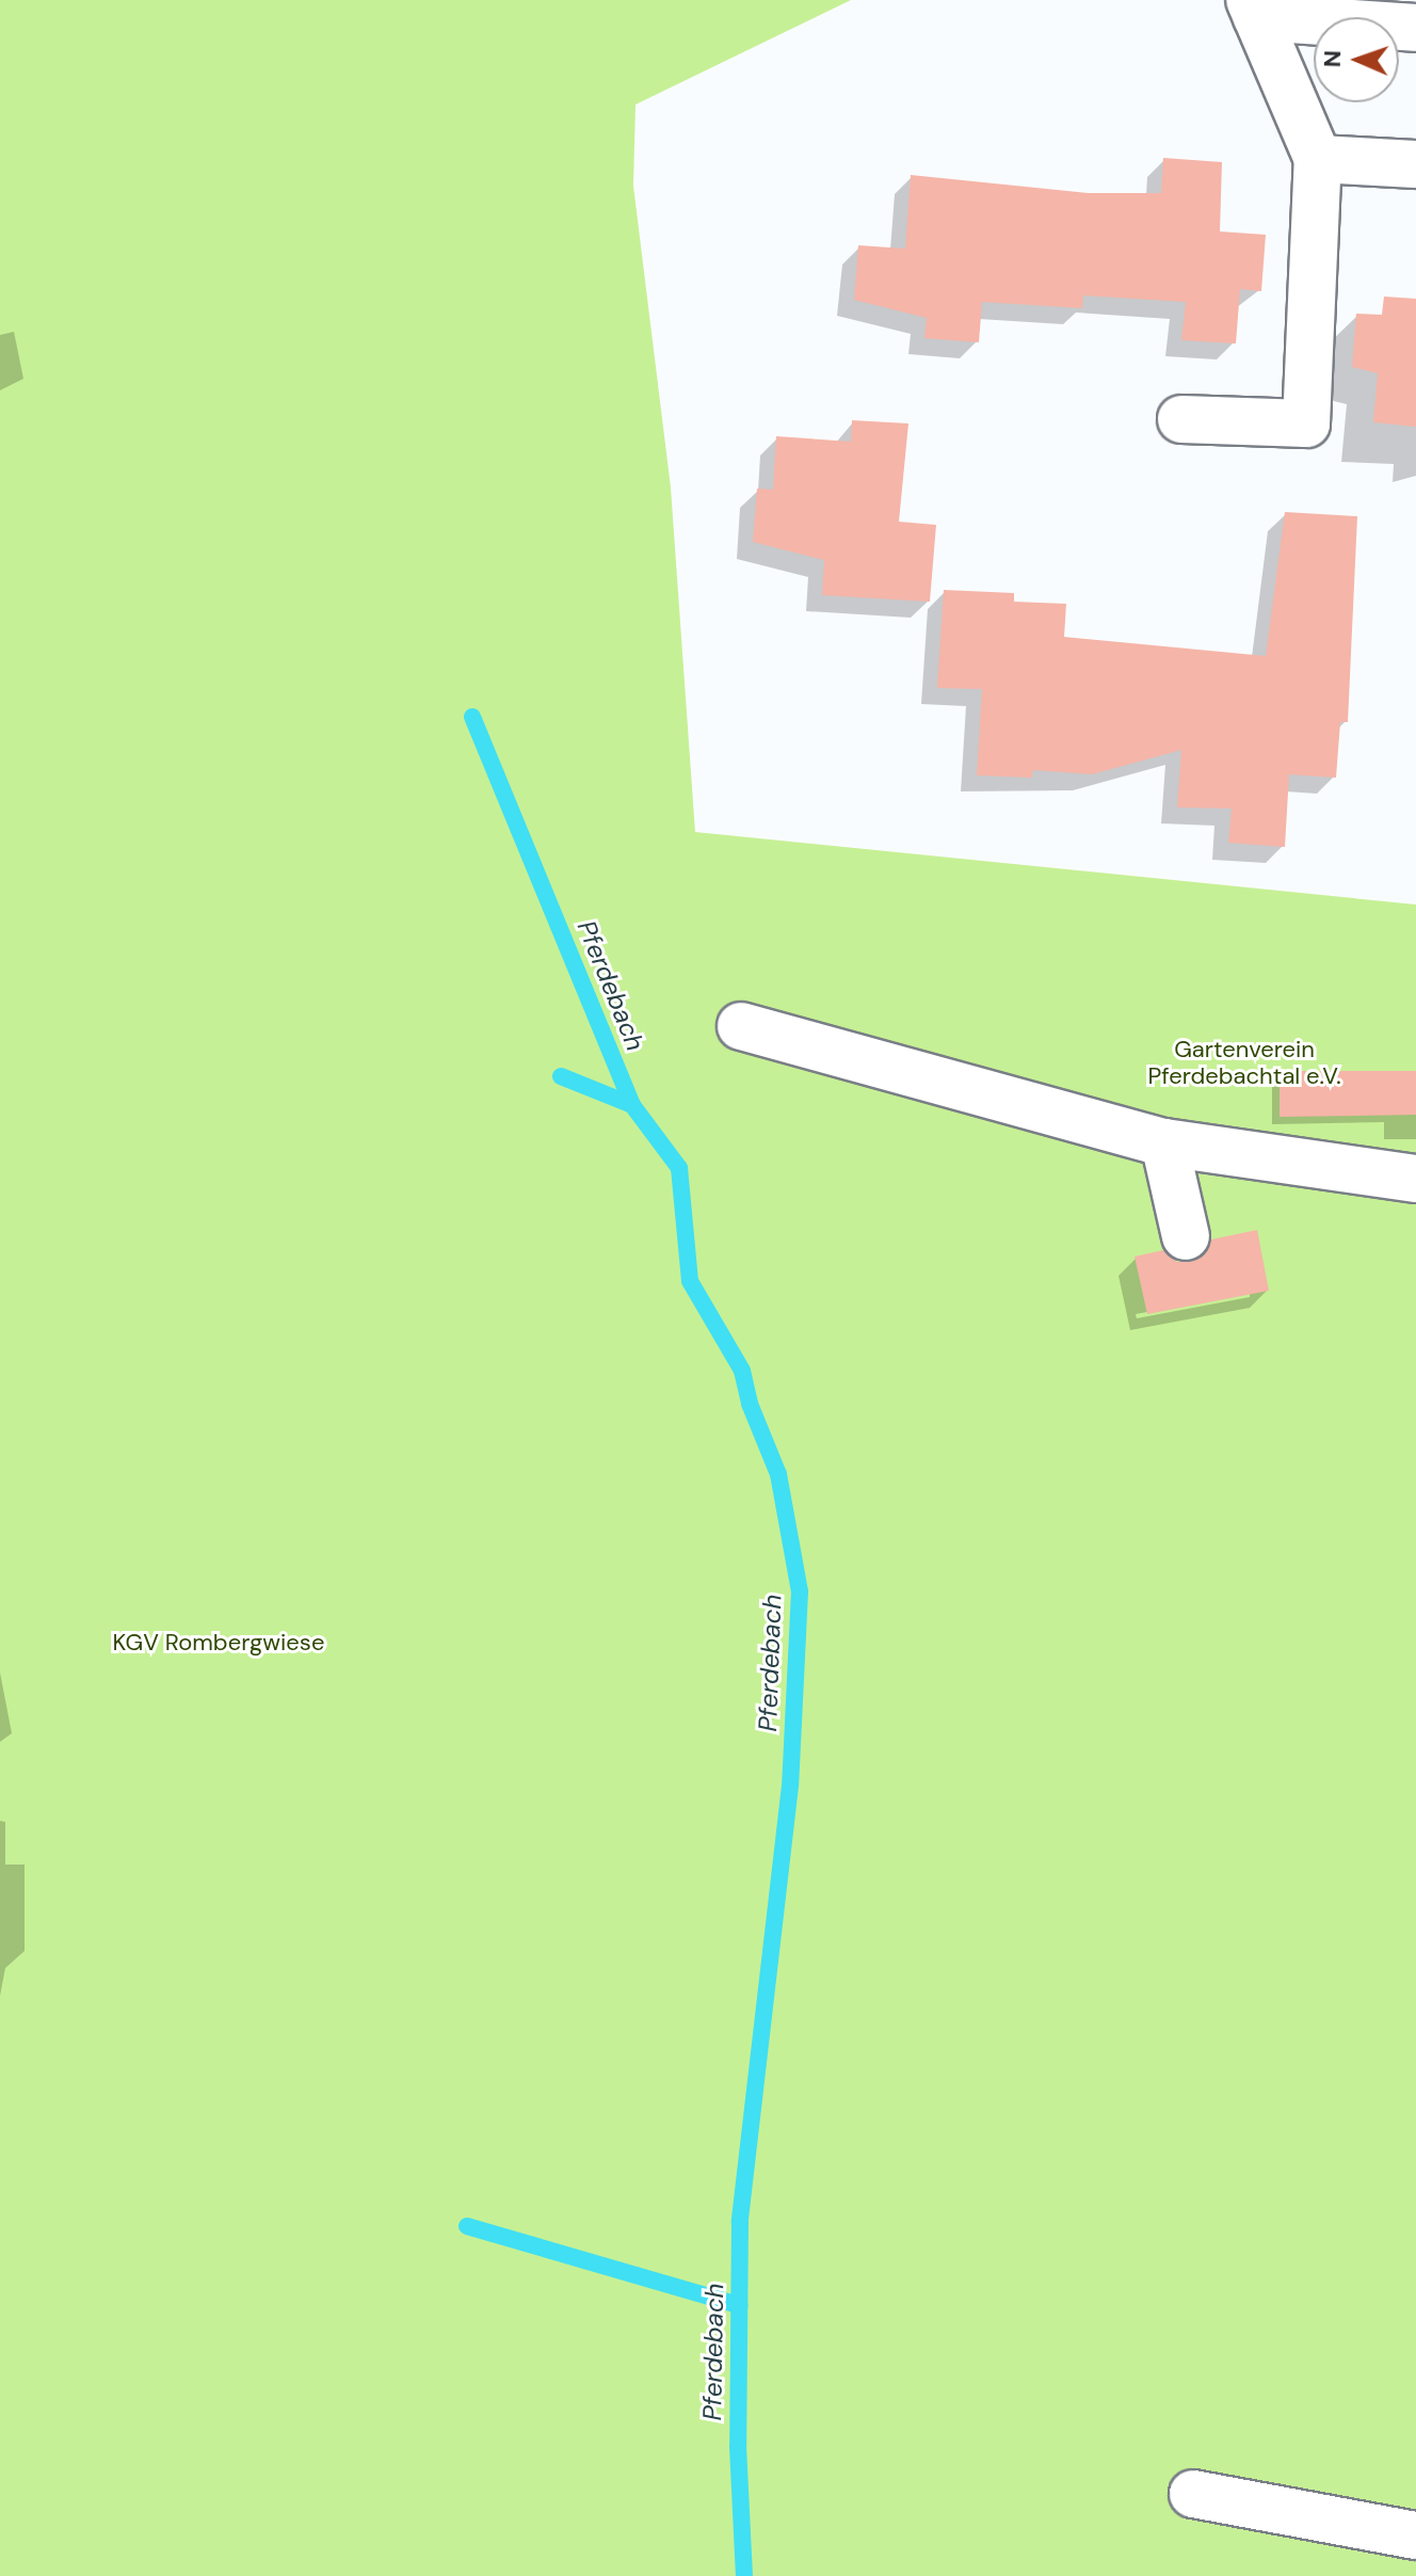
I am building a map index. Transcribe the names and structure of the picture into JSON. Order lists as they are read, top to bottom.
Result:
{
  "water": ["Pferdebach"],
  "parks": ["Gartenverein Pferdebachtal e.V.", "KGV Rombergwiese"],
  "north": "left"
}
